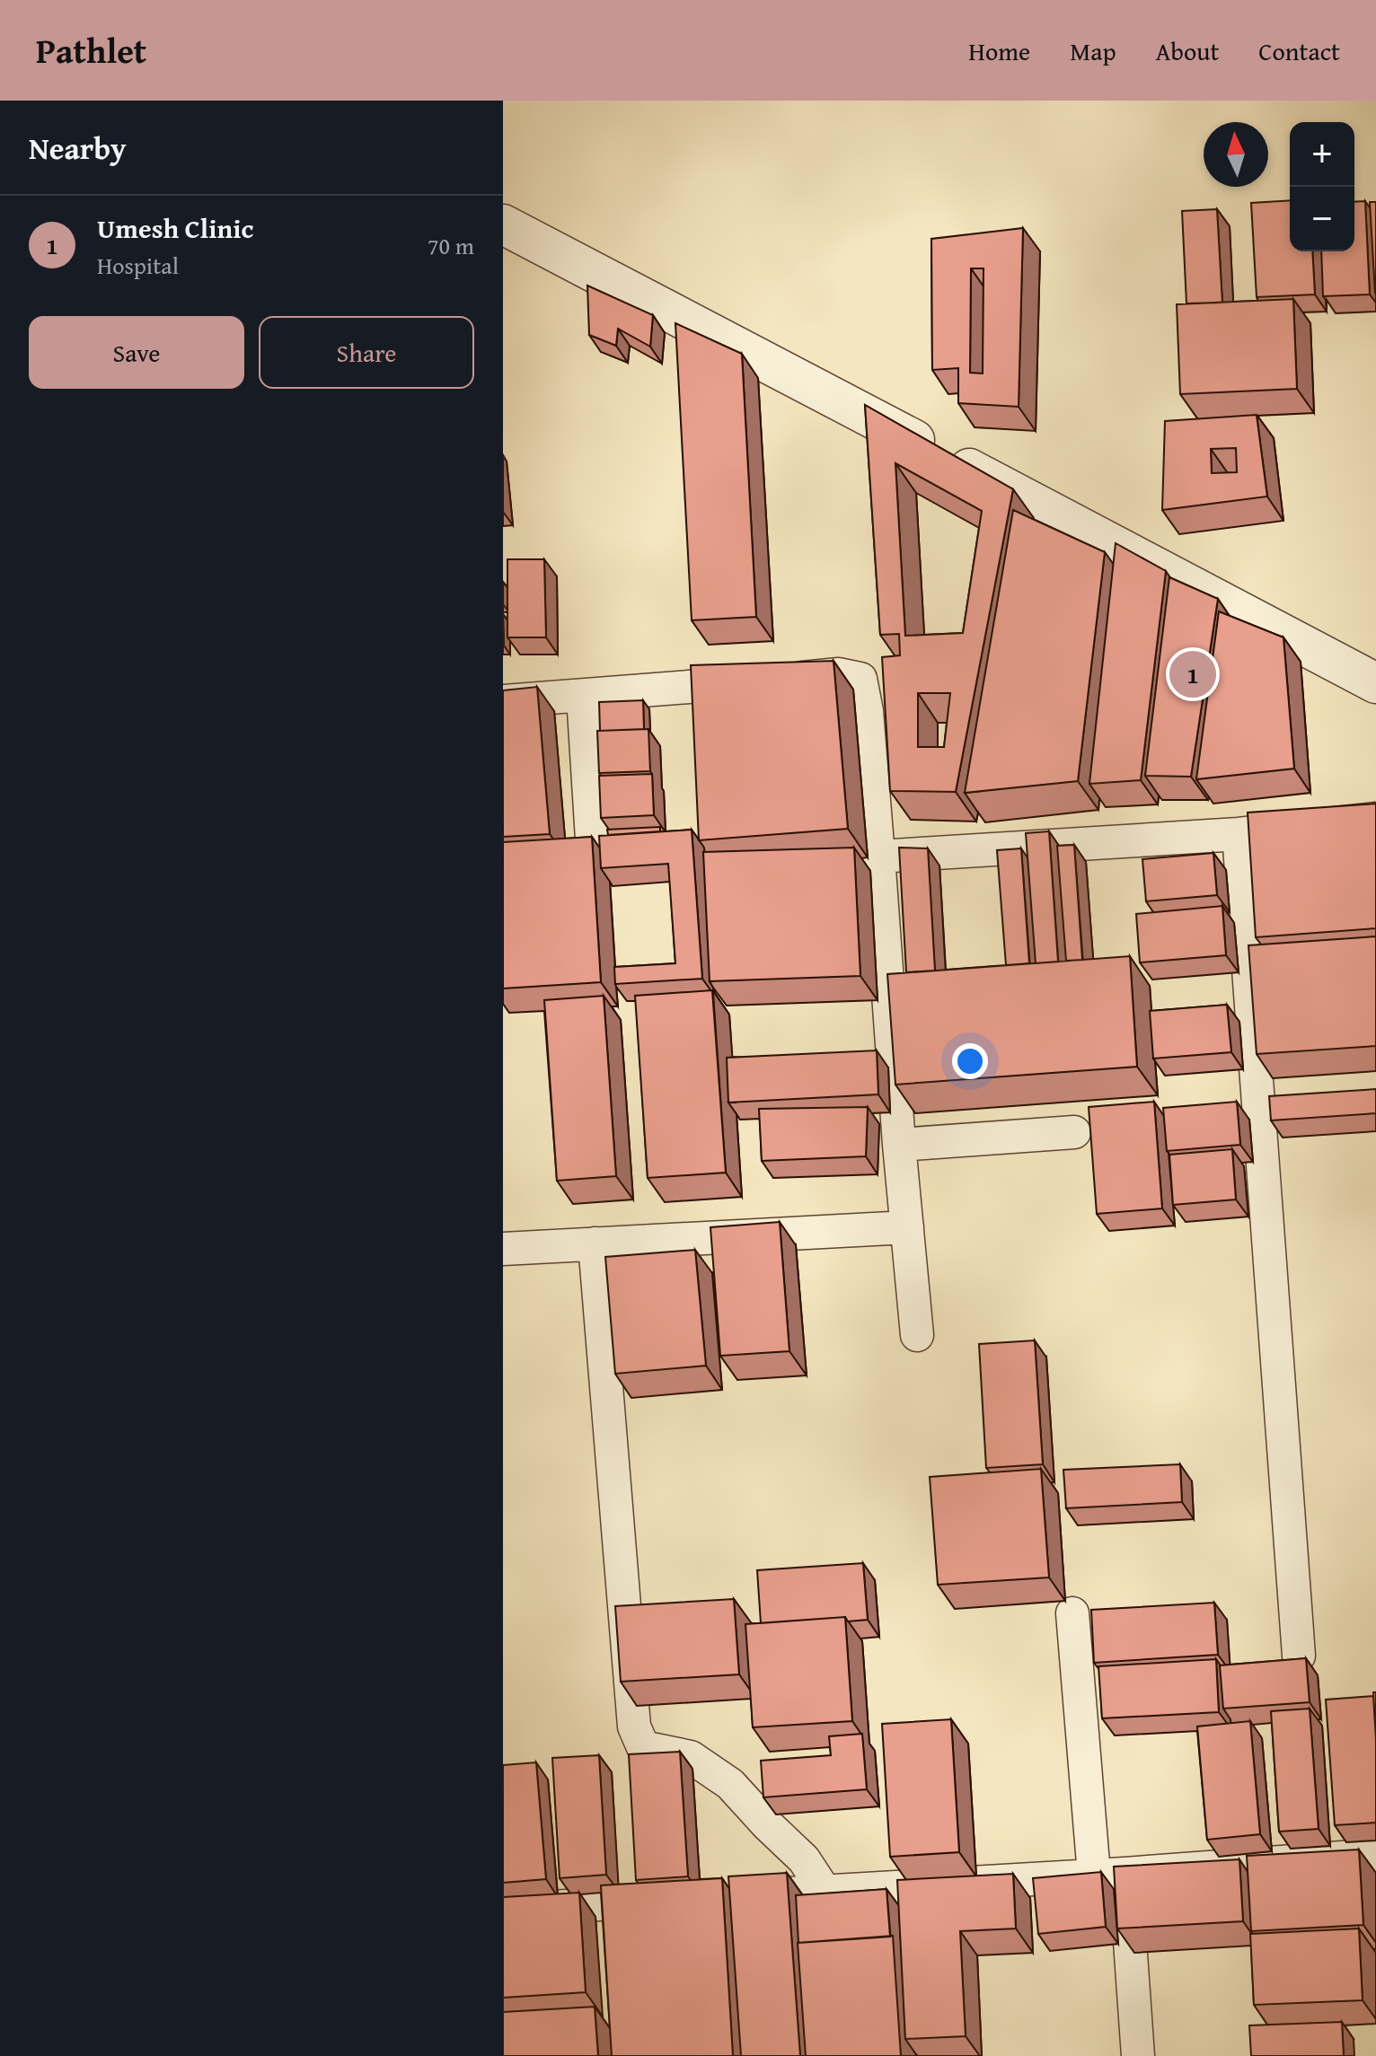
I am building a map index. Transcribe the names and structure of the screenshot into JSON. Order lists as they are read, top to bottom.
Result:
{
  "north": "top",
  "page": {
    "header": "Pathlet",
    "nav": [
      "Home",
      "Map",
      "About",
      "Contact"
    ],
    "heading": "Nearby",
    "map_buttons": ["+", "−"],
    "list": [
      {
        "mark": "1",
        "name": "Umesh Clinic",
        "note": "Hospital",
        "value": "70 m"
      }
    ],
    "buttons": ["Save", "Share"],
    "pins": "1"
  }
}
